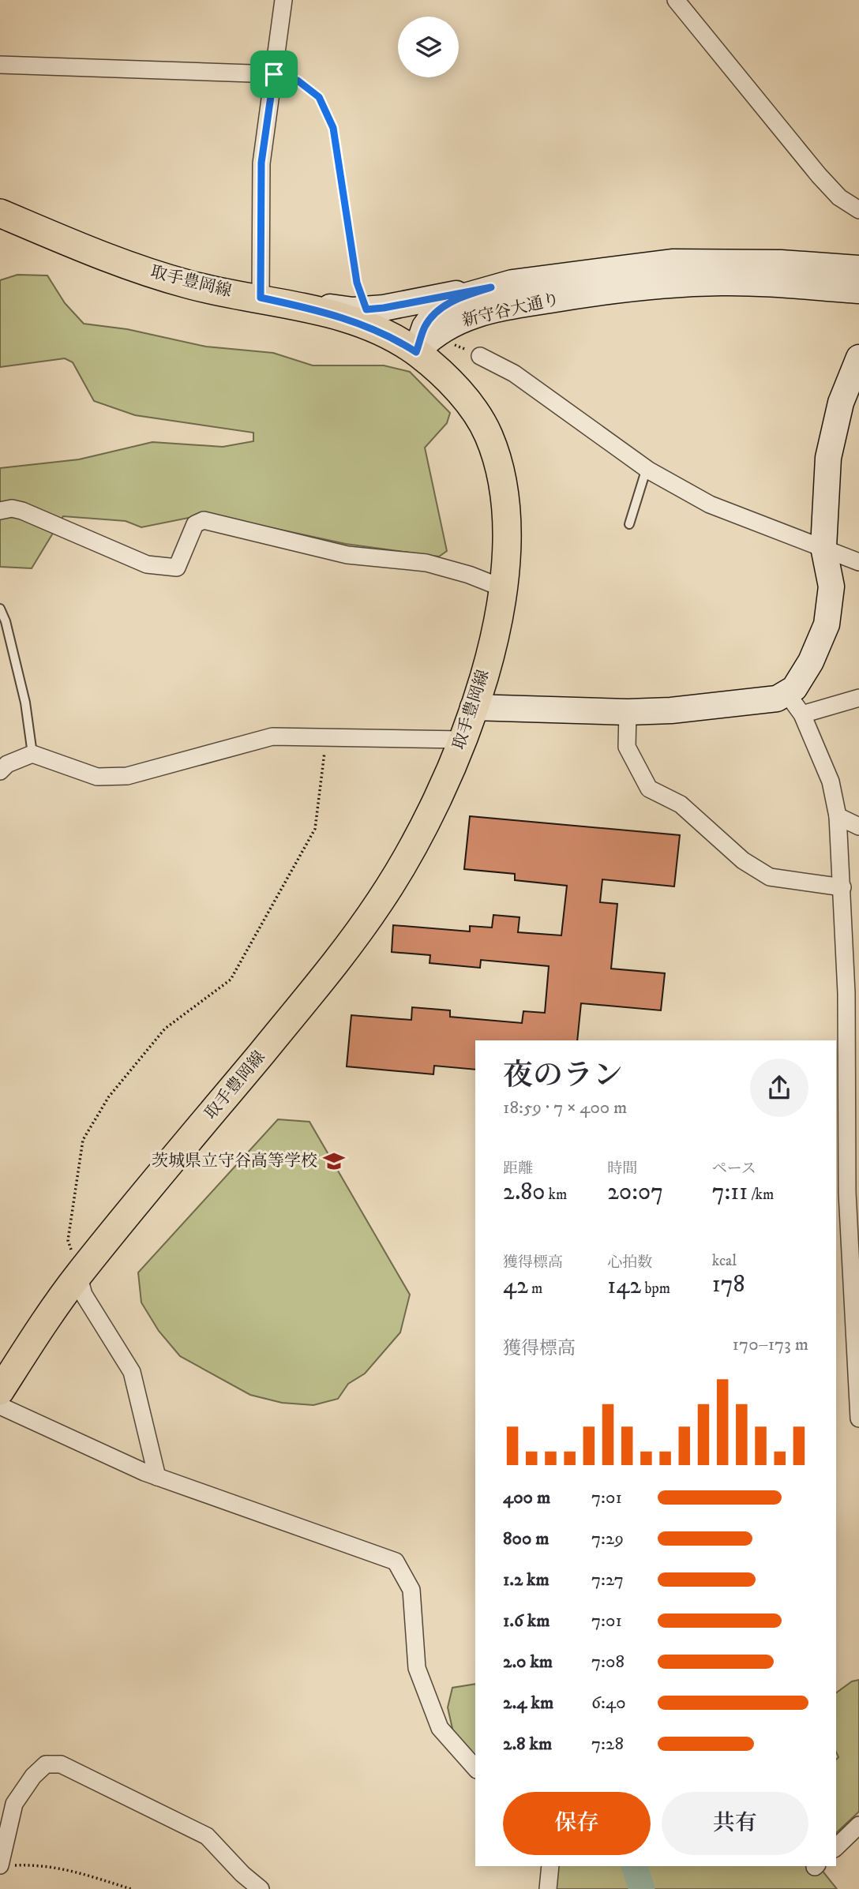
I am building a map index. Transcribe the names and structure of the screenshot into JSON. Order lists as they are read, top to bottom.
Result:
{
  "streets": {
    "main road": ["取手豊岡線"],
    "street": ["新守谷大通り"]
  },
  "crossings": [
    ["取手豊岡線", "新守谷大通り"]
  ],
  "places": {
    "school or university": ["茨城県立守谷高等学校"]
  },
  "page": {
    "heading": ["夜のラン", "18:59 · 7 × 400 m"],
    "stats": [
      ["距離", "2.80 km"],
      ["時間", "20:07"],
      ["ペース", "7:11 /km"],
      ["獲得標高", "42 m"],
      ["心拍数", "142 bpm"],
      ["kcal", "178"]
    ],
    "chart": ["獲得標高", "170–173 m"],
    "list": [
      {
        "name": "400 m",
        "note": "7:01"
      },
      {
        "name": "800 m",
        "note": "7:29"
      },
      {
        "name": "1.2 km",
        "note": "7:27"
      },
      {
        "name": "1.6 km",
        "note": "7:01"
      },
      {
        "name": "2.0 km",
        "note": "7:08"
      },
      {
        "name": "2.4 km",
        "note": "6:40"
      },
      {
        "name": "2.8 km",
        "note": "7:28"
      }
    ],
    "buttons": ["保存", "共有"]
  }
}
